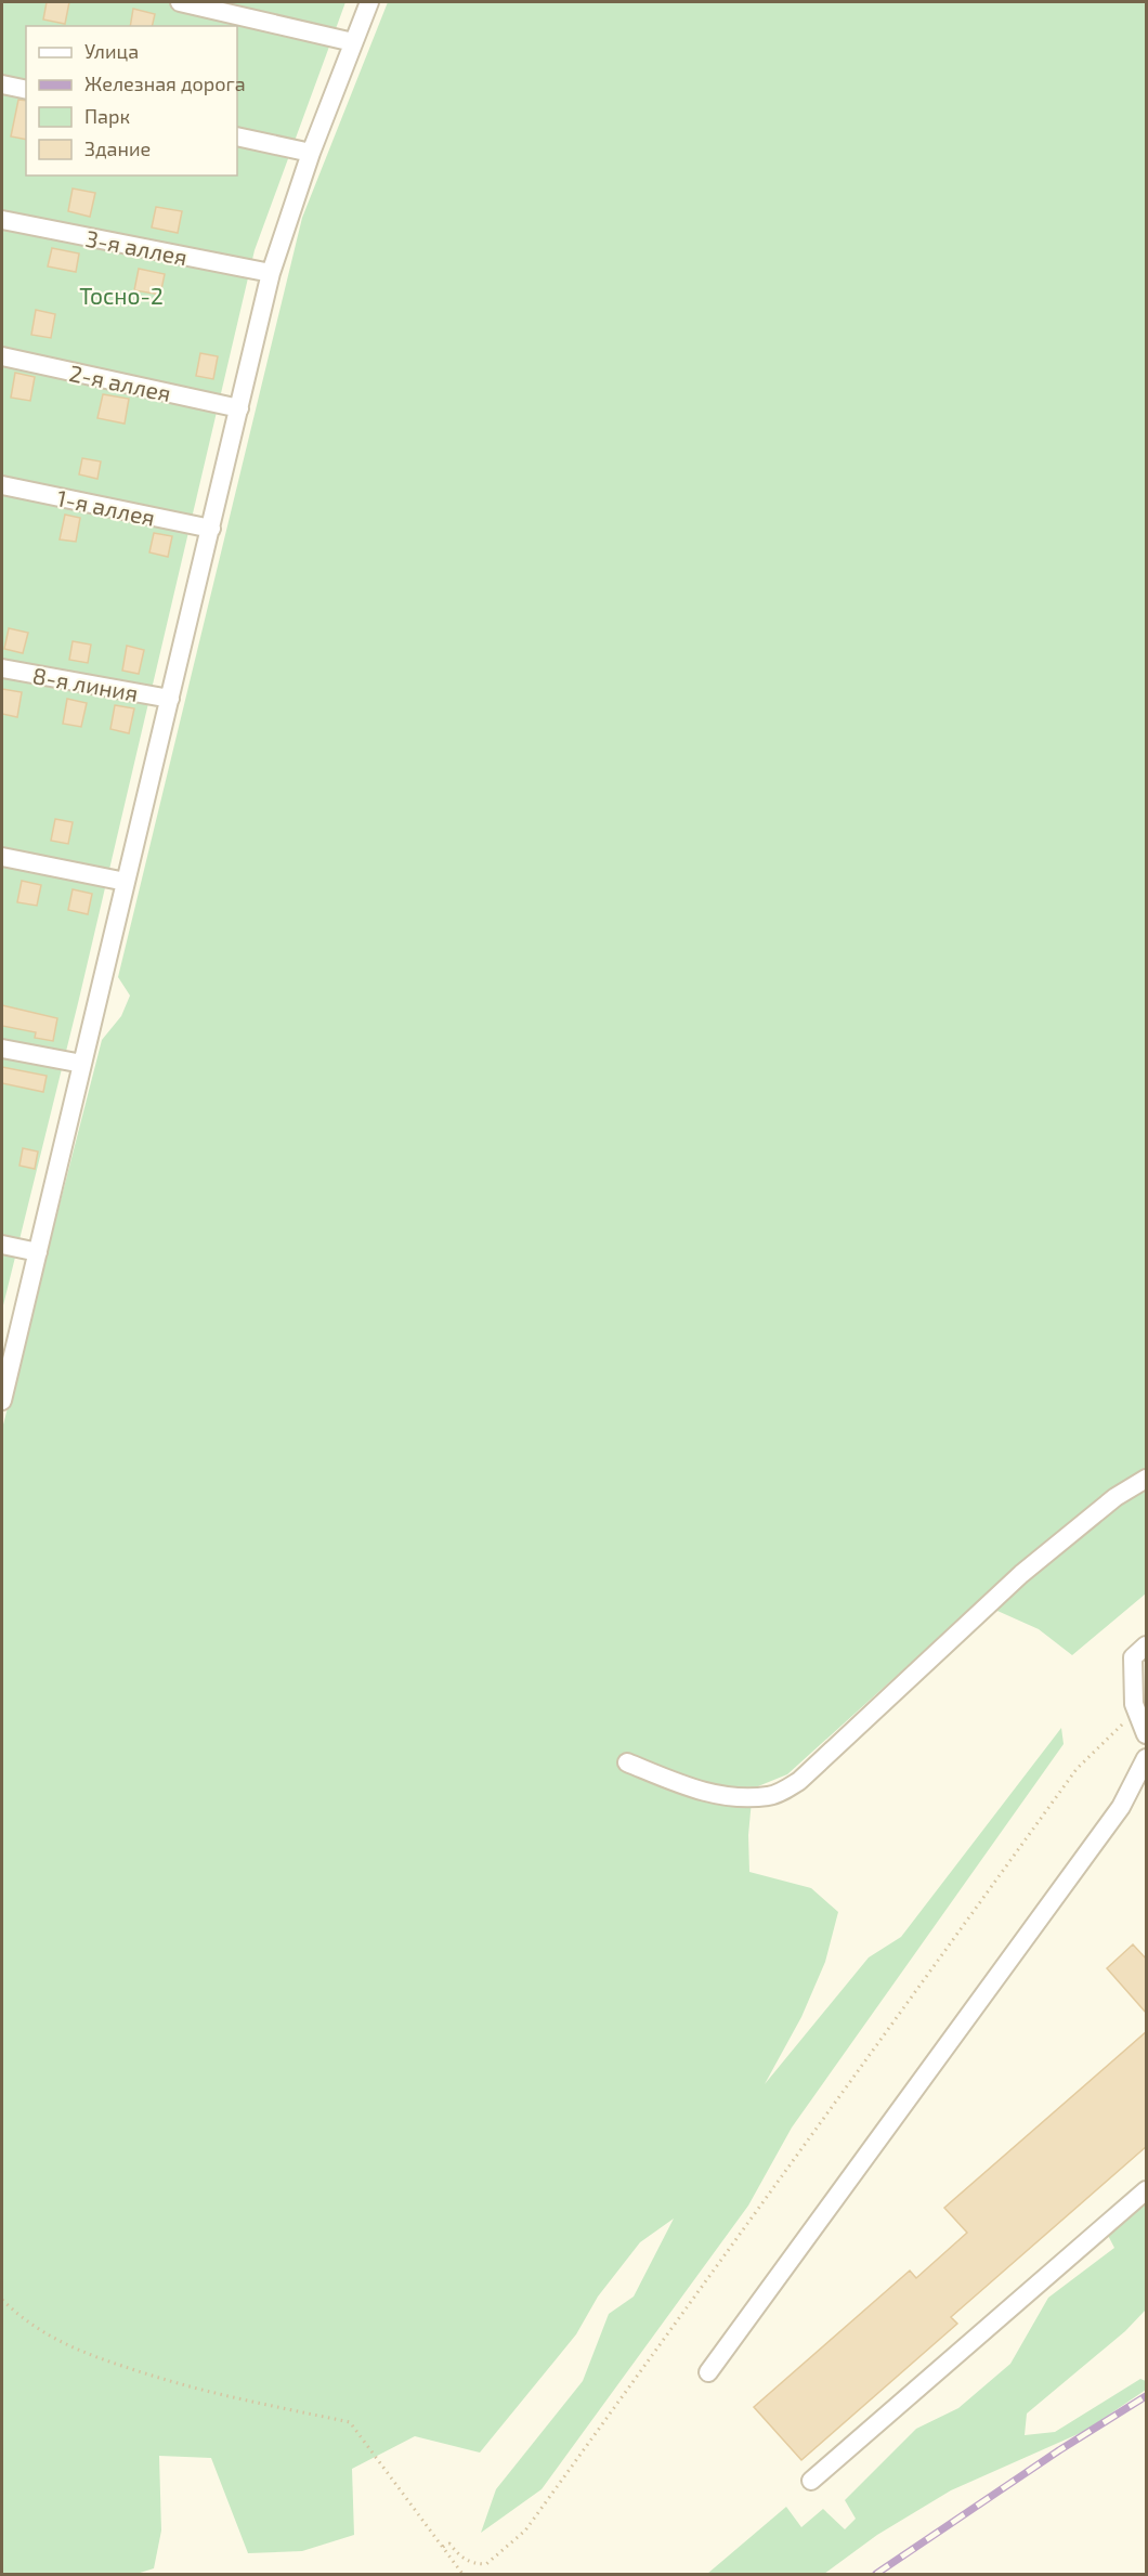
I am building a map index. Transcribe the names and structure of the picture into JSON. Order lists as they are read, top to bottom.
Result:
{
  "streets": {
    "street": [
      "3-я аллея",
      "2-я аллея",
      "1-я аллея",
      "8-я линия"
    ]
  },
  "parks": ["Тосно-2"],
  "legend": [
    "Улица",
    "Железная дорога",
    "Парк",
    "Здание"
  ]
}
